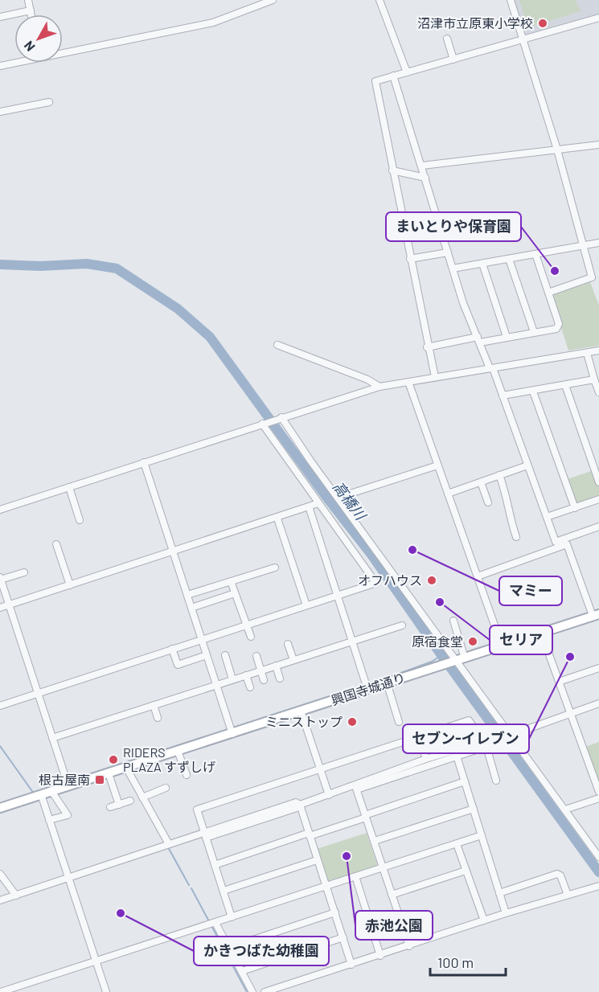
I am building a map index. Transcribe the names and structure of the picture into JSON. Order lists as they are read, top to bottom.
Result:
{
  "streets": {
    "main road": ["興国寺城通り"]
  },
  "water": ["高橋川"],
  "places": {
    "other": [
      "沼津市立原東小学校",
      "まいとりや保育園",
      "マミー",
      "オフハウス",
      "セリア",
      "原宿食堂",
      "セブン-イレブン",
      "ミニストップ",
      "RIDERS PLAZA すずしげ",
      "赤池公園",
      "かきつばた幼稚園"
    ],
    "transit": ["根古屋南"]
  },
  "scale_bar": "100 m",
  "north": "bottom left"
}
